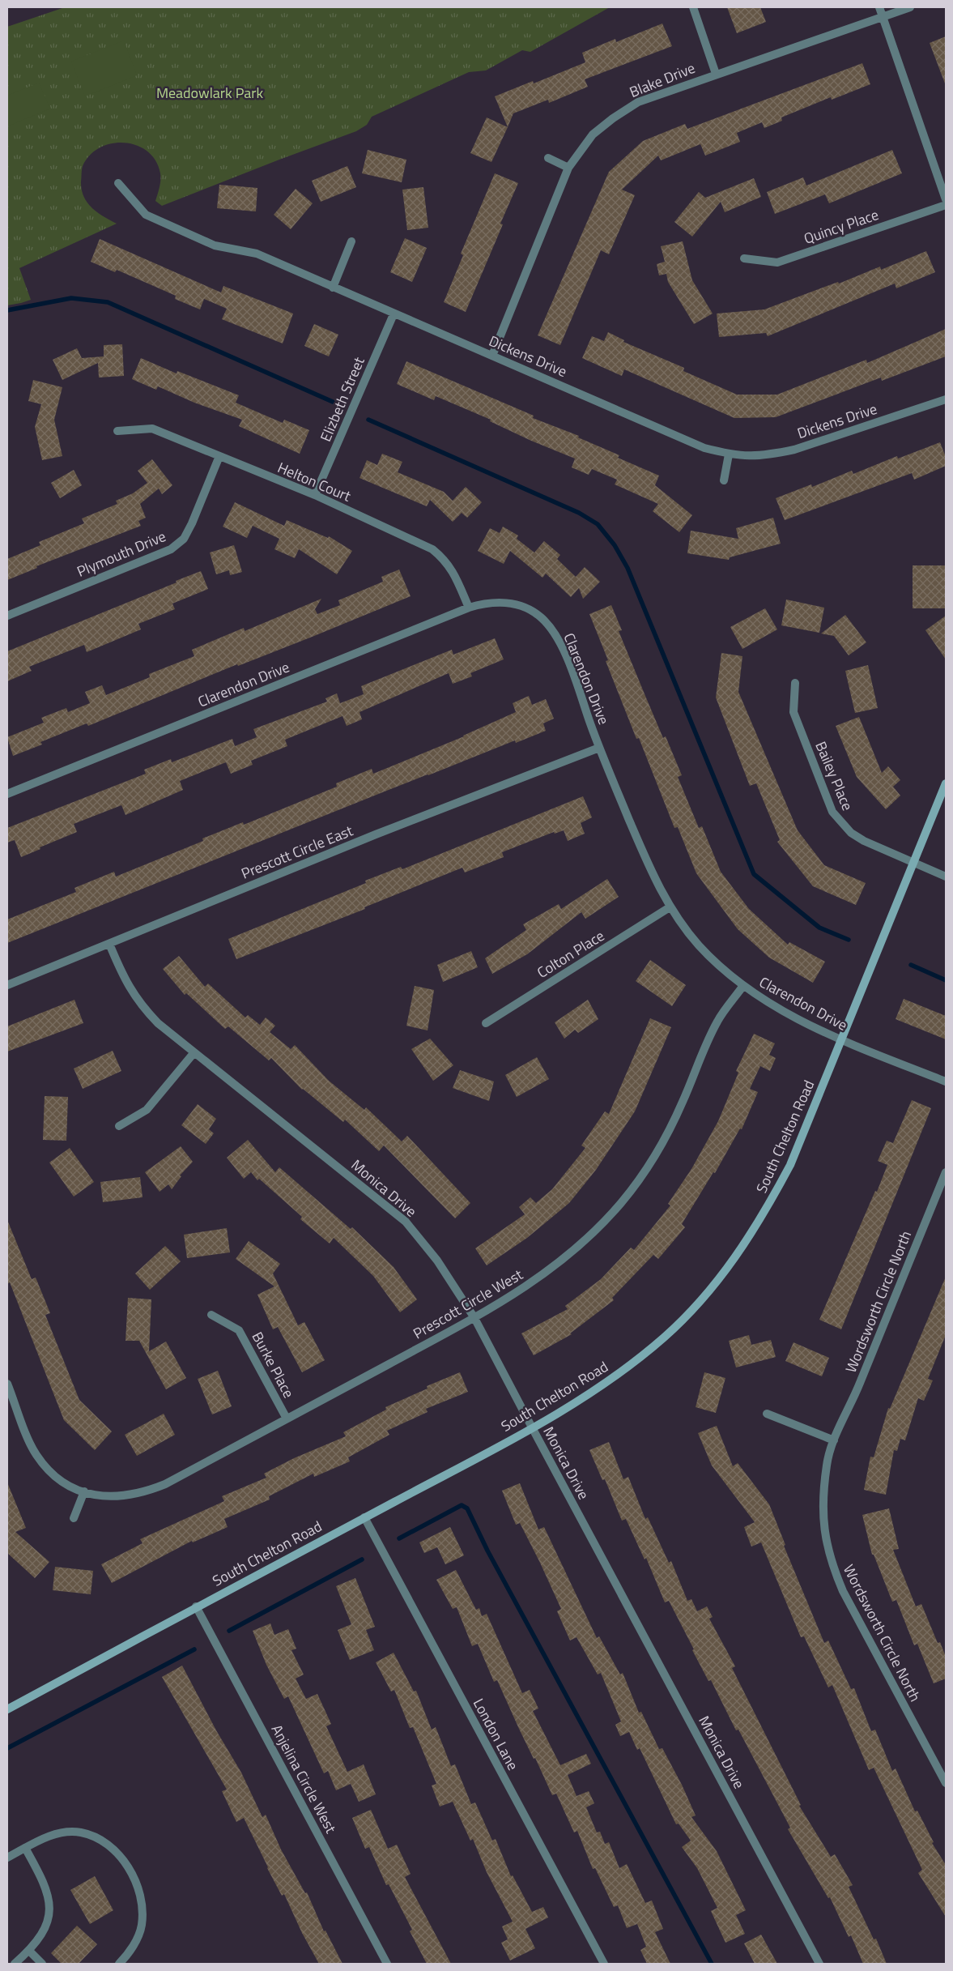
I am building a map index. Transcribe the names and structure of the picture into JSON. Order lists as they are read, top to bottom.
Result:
{
  "streets": {
    "main road": ["South Chelton Road"],
    "street": [
      "Blake Drive",
      "Quincy Place",
      "Dickens Drive",
      "Elizbeth Street",
      "Helton Court",
      "Plymouth Drive",
      "Clarendon Drive",
      "Bailey Place",
      "Prescott Circle East",
      "Colton Place",
      "Monica Drive",
      "Wordsworth Circle North",
      "Prescott Circle West",
      "Burke Place",
      "London Lane",
      "Anjelina Circle West"
    ]
  },
  "crossings": [
    ["Blake Drive", "Dickens Drive"],
    ["Dickens Drive", "Elizbeth Street"],
    ["Elizbeth Street", "Helton Court"],
    ["Helton Court", "Plymouth Drive"],
    ["Helton Court", "Clarendon Drive"],
    ["Clarendon Drive", "Prescott Circle East"],
    ["Clarendon Drive", "Colton Place"],
    ["Clarendon Drive", "South Chelton Road"],
    ["Clarendon Drive", "Prescott Circle West"],
    ["Bailey Place", "South Chelton Road"],
    ["Prescott Circle East", "Monica Drive"],
    ["South Chelton Road", "Monica Drive"],
    ["South Chelton Road", "London Lane"],
    ["South Chelton Road", "Anjelina Circle West"],
    ["Monica Drive", "Prescott Circle West"],
    ["Prescott Circle West", "Burke Place"]
  ],
  "parks": ["Meadowlark Park"]
}
